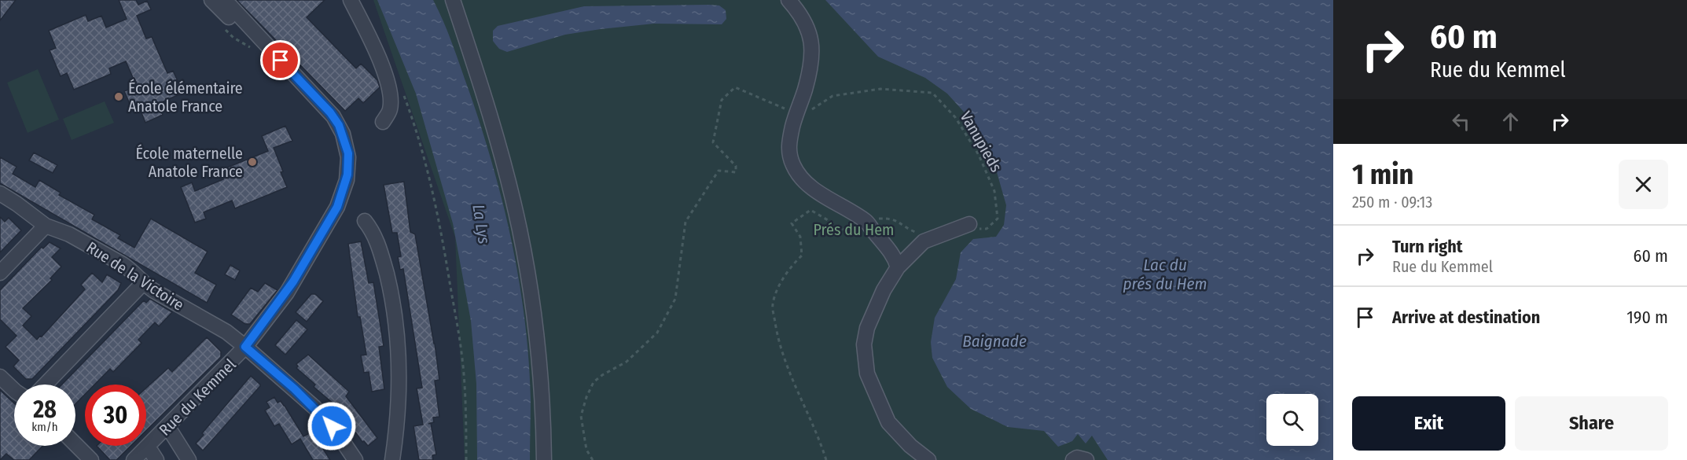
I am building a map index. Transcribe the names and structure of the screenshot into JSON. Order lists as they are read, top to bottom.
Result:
{
  "streets": {
    "street": ["Rue de la Victoire", "Rue du Kemmel"],
    "path": ["Vanupieds"]
  },
  "crossings": [
    ["Rue de la Victoire", "Rue du Kemmel"]
  ],
  "water": ["La Lys", "Lac du prés du Hem", "Baignade"],
  "parks": ["Prés du Hem"],
  "places": ["École élémentaire Anatole France", "École maternelle Anatole France"],
  "page": {
    "turn": ["60 m", "Rue du Kemmel"],
    "heading": ["1 min", "250 m · 09:13"],
    "list": [
      {
        "name": "Turn right",
        "note": "Rue du Kemmel",
        "value": "60 m"
      },
      {
        "name": "Arrive at destination",
        "value": "190 m"
      }
    ],
    "speed": "28 km/h",
    "limit": "30",
    "buttons": ["Exit", "Share"]
  }
}
